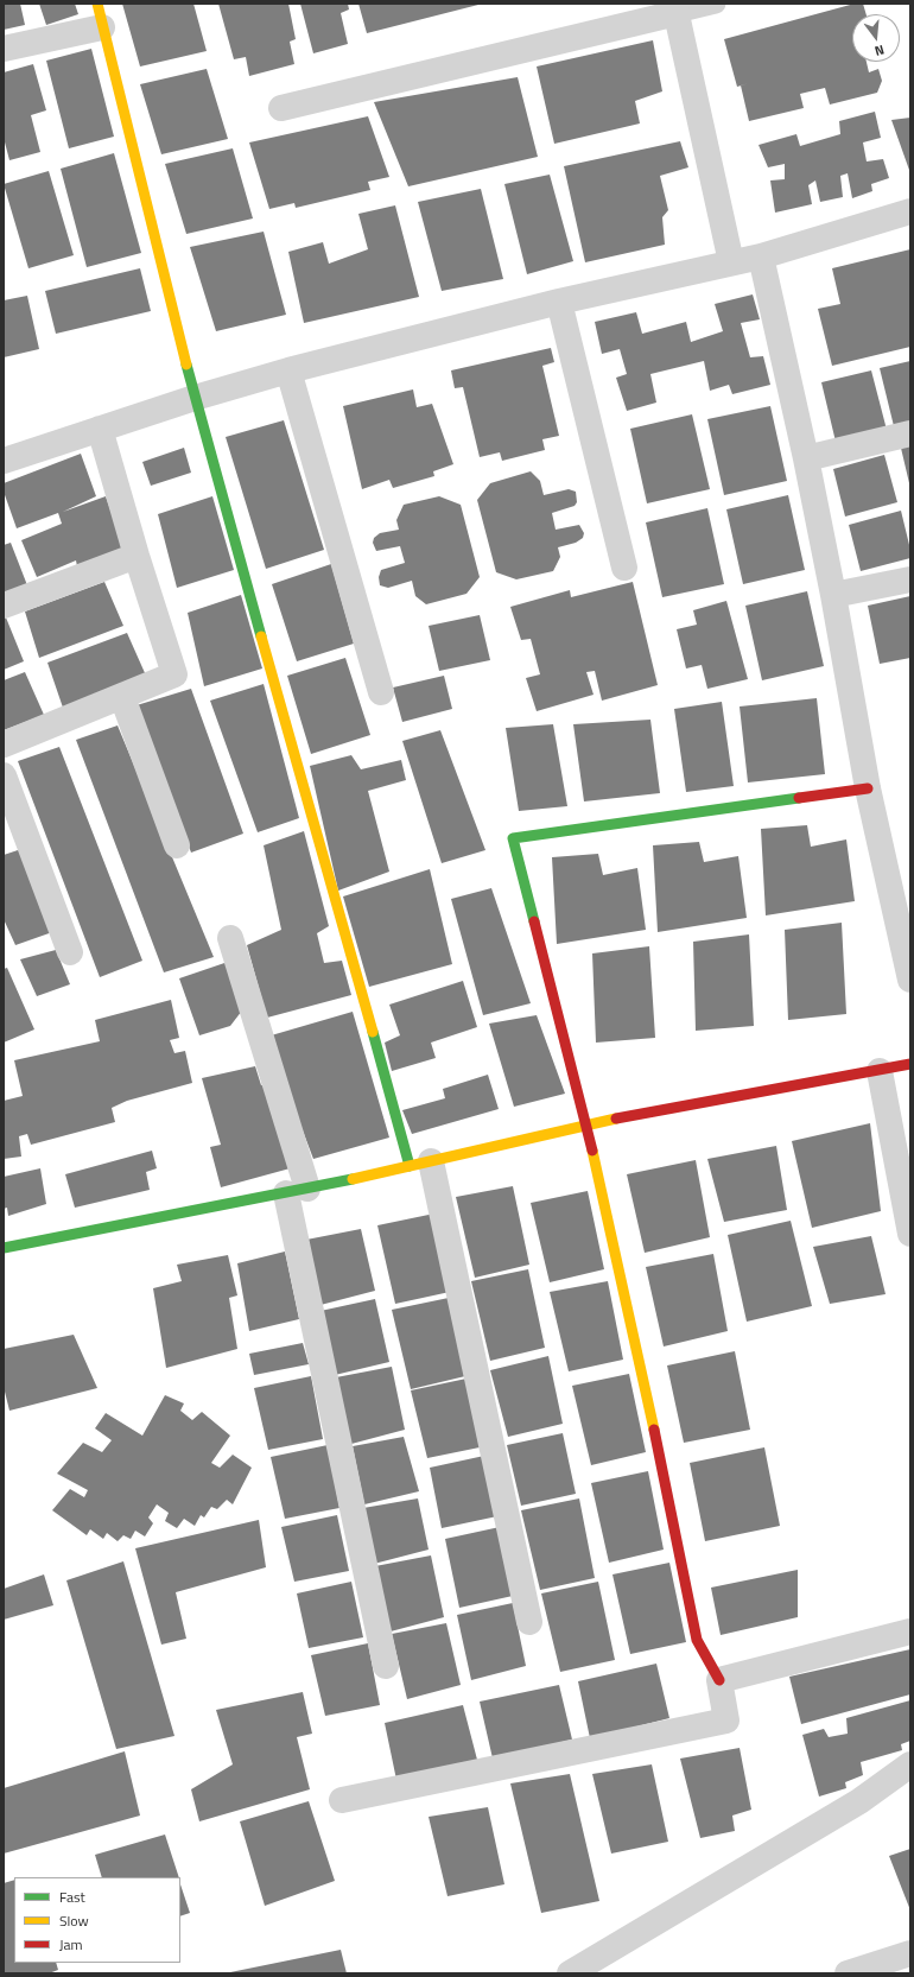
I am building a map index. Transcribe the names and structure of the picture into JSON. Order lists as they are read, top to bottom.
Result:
{
  "legend": ["Fast", "Slow", "Jam"],
  "north": "bottom"
}
